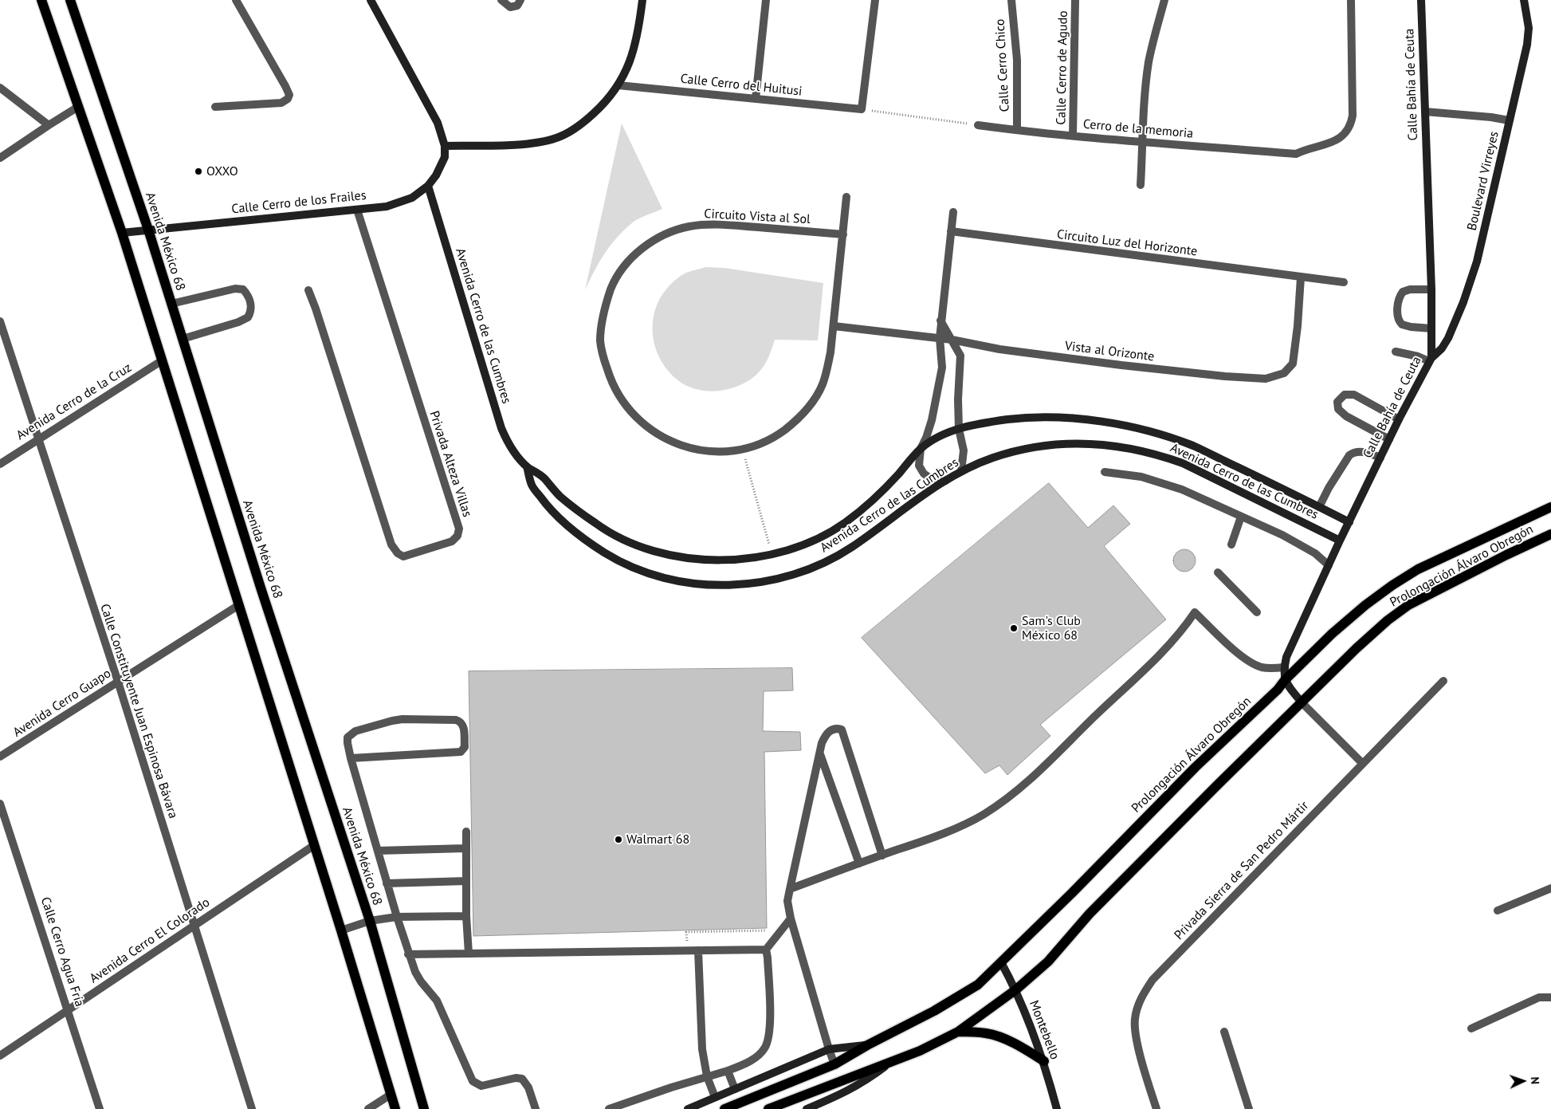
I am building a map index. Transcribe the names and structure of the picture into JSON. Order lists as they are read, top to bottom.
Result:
{
  "streets": {
    "main road": ["Avenida México 68", "Prolongación Álvaro Obregón"],
    "street": [
      "Calle Cerro Chico",
      "Calle Cerro de Agudo",
      "Calle Bahía de Ceuta",
      "Calle Cerro del Huitusi",
      "Cerro de la memoria",
      "Boulevard Virreyes",
      "Calle Cerro de los Frailes",
      "Circuito Vista al Sol",
      "Circuito Luz del Horizonte",
      "Avenida Cerro de las Cumbres",
      "Vista al Orizonte",
      "Avenida Cerro de la Cruz",
      "Privada Alteza Villas",
      "Avenida Cerro Guapo",
      "Calle Constituyente Juan Espinosa Bávara",
      "Privada Sierra de San Pedro Mártir",
      "Avenida Cerro El Colorado",
      "Calle Cerro Agua Fría",
      "Montebello"
    ]
  },
  "crossings": [
    ["Calle Cerro Chico", "Cerro de la memoria"],
    ["Calle Cerro de Agudo", "Cerro de la memoria"],
    ["Calle Bahía de Ceuta", "Boulevard Virreyes"],
    ["Calle Bahía de Ceuta", "Avenida Cerro de las Cumbres"],
    ["Calle Bahía de Ceuta", "Prolongación Álvaro Obregón"],
    ["Calle Cerro de los Frailes", "Avenida México 68"],
    ["Calle Cerro de los Frailes", "Avenida Cerro de las Cumbres"],
    ["Calle Cerro de los Frailes", "Privada Alteza Villas"],
    ["Circuito Vista al Sol", "Vista al Orizonte"],
    ["Circuito Luz del Horizonte", "Vista al Orizonte"],
    ["Avenida Cerro de la Cruz", "Calle Constituyente Juan Espinosa Bávara"],
    ["Prolongación Álvaro Obregón", "Montebello"],
    ["Avenida Cerro Guapo", "Calle Constituyente Juan Espinosa Bávara"],
    ["Calle Constituyente Juan Espinosa Bávara", "Avenida Cerro El Colorado"],
    ["Avenida Cerro El Colorado", "Calle Cerro Agua Fría"]
  ],
  "places": ["OXXO", "Sam's Club México 68", "Walmart 68"],
  "north": "right"
}
